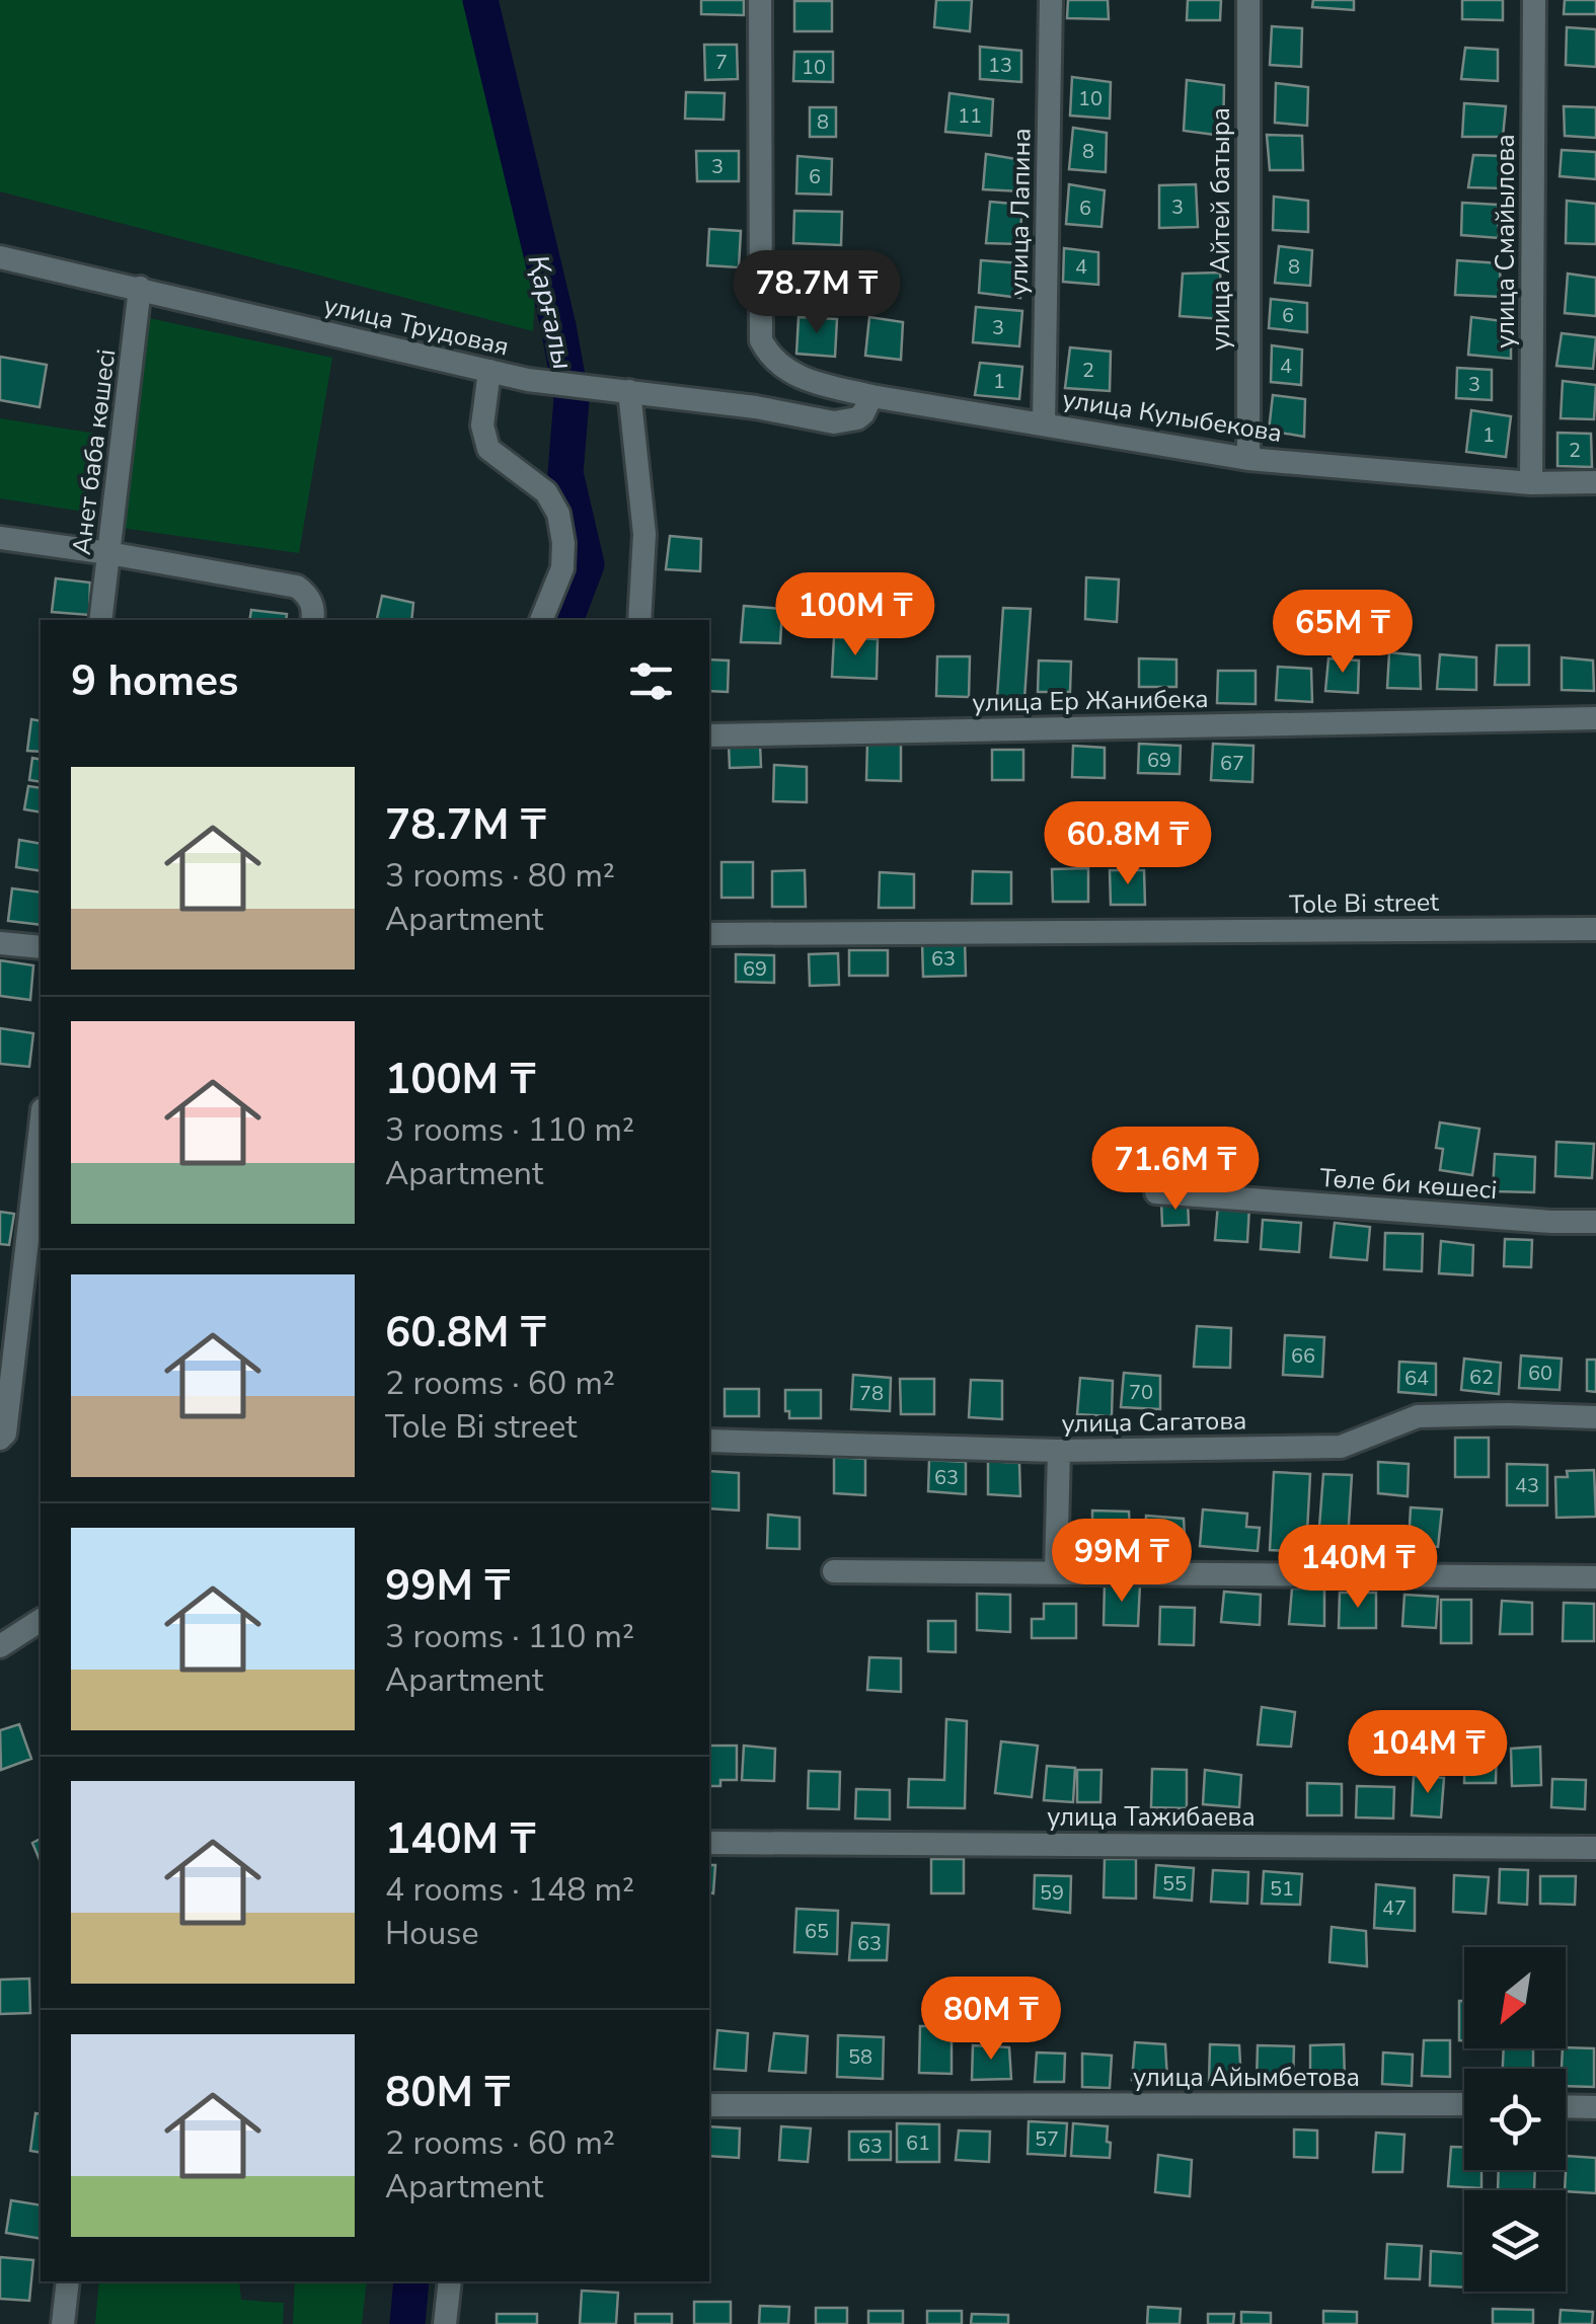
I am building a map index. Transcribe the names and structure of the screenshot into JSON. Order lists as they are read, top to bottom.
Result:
{
  "streets": {
    "street": [
      "улица Лапина",
      "улица Айтей батыра",
      "улица Смайылова",
      "улица Трудовая",
      "улица Кулыбекова",
      "Анет баба көшесі",
      "улица Ер Жанибека",
      "Tole Bi street",
      "Төле би көшесі",
      "улица Сагатова",
      "улица Тажибаева",
      "улица Айымбетова"
    ]
  },
  "crossings": [
    ["улица Лапина", "улица Кулыбекова"],
    ["улица Айтей батыра", "улица Кулыбекова"],
    ["улица Смайылова", "улица Кулыбекова"],
    ["улица Трудовая", "улица Кулыбекова"],
    ["улица Трудовая", "Анет баба көшесі"]
  ],
  "water": ["Қарғалы"],
  "house_numbers": [
    "7",
    "13",
    "10",
    "10",
    "11",
    "8",
    "8",
    "3",
    "6",
    "3",
    "6",
    "4",
    "8",
    "6",
    "3",
    "4",
    "2",
    "1",
    "3",
    "1",
    "2",
    "69",
    "67",
    "63",
    "69",
    "66",
    "60",
    "62",
    "64",
    "70",
    "78",
    "63",
    "43",
    "55",
    "51",
    "59",
    "47",
    "65",
    "63",
    "58",
    "57",
    "61",
    "63"
  ],
  "north": "bottom left",
  "page": {
    "price": [
      "78.7M ₸",
      "100M ₸",
      "65M ₸",
      "60.8M ₸",
      "71.6M ₸",
      "99M ₸",
      "140M ₸",
      "104M ₸",
      "80M ₸"
    ],
    "heading": "9 homes",
    "list": [
      {
        "name": "78.7M ₸",
        "note": "3 rooms · 80 m² · Apartment"
      },
      {
        "name": "100M ₸",
        "note": "3 rooms · 110 m² · Apartment"
      },
      {
        "name": "60.8M ₸",
        "note": "2 rooms · 60 m² · Tole Bi street"
      },
      {
        "name": "99M ₸",
        "note": "3 rooms · 110 m² · Apartment"
      },
      {
        "name": "140M ₸",
        "note": "4 rooms · 148 m² · House"
      },
      {
        "name": "80M ₸",
        "note": "2 rooms · 60 m² · Apartment"
      }
    ]
  }
}
